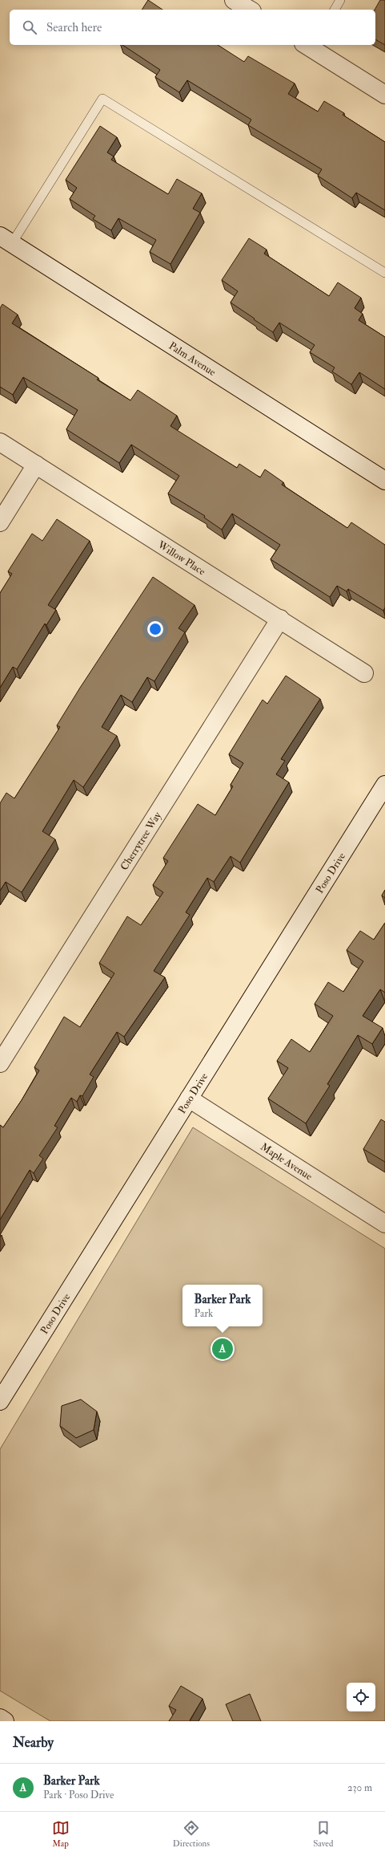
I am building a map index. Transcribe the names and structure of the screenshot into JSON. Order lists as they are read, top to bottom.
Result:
{
  "streets": {
    "street": [
      "Palm Avenue",
      "Willow Place",
      "Cherrytree Way",
      "Poso Drive",
      "Maple Avenue"
    ]
  },
  "crossings": [
    ["Willow Place", "Cherrytree Way"],
    ["Poso Drive", "Maple Avenue"]
  ],
  "page": {
    "search": "Search here",
    "popup": ["Barker Park", "Park"],
    "pins": "A",
    "heading": "Nearby",
    "list": [
      {
        "mark": "A",
        "name": "Barker Park",
        "note": "Park · Poso Drive",
        "value": "230 m"
      }
    ],
    "nav": ["Map", "Directions", "Saved"]
  }
}
